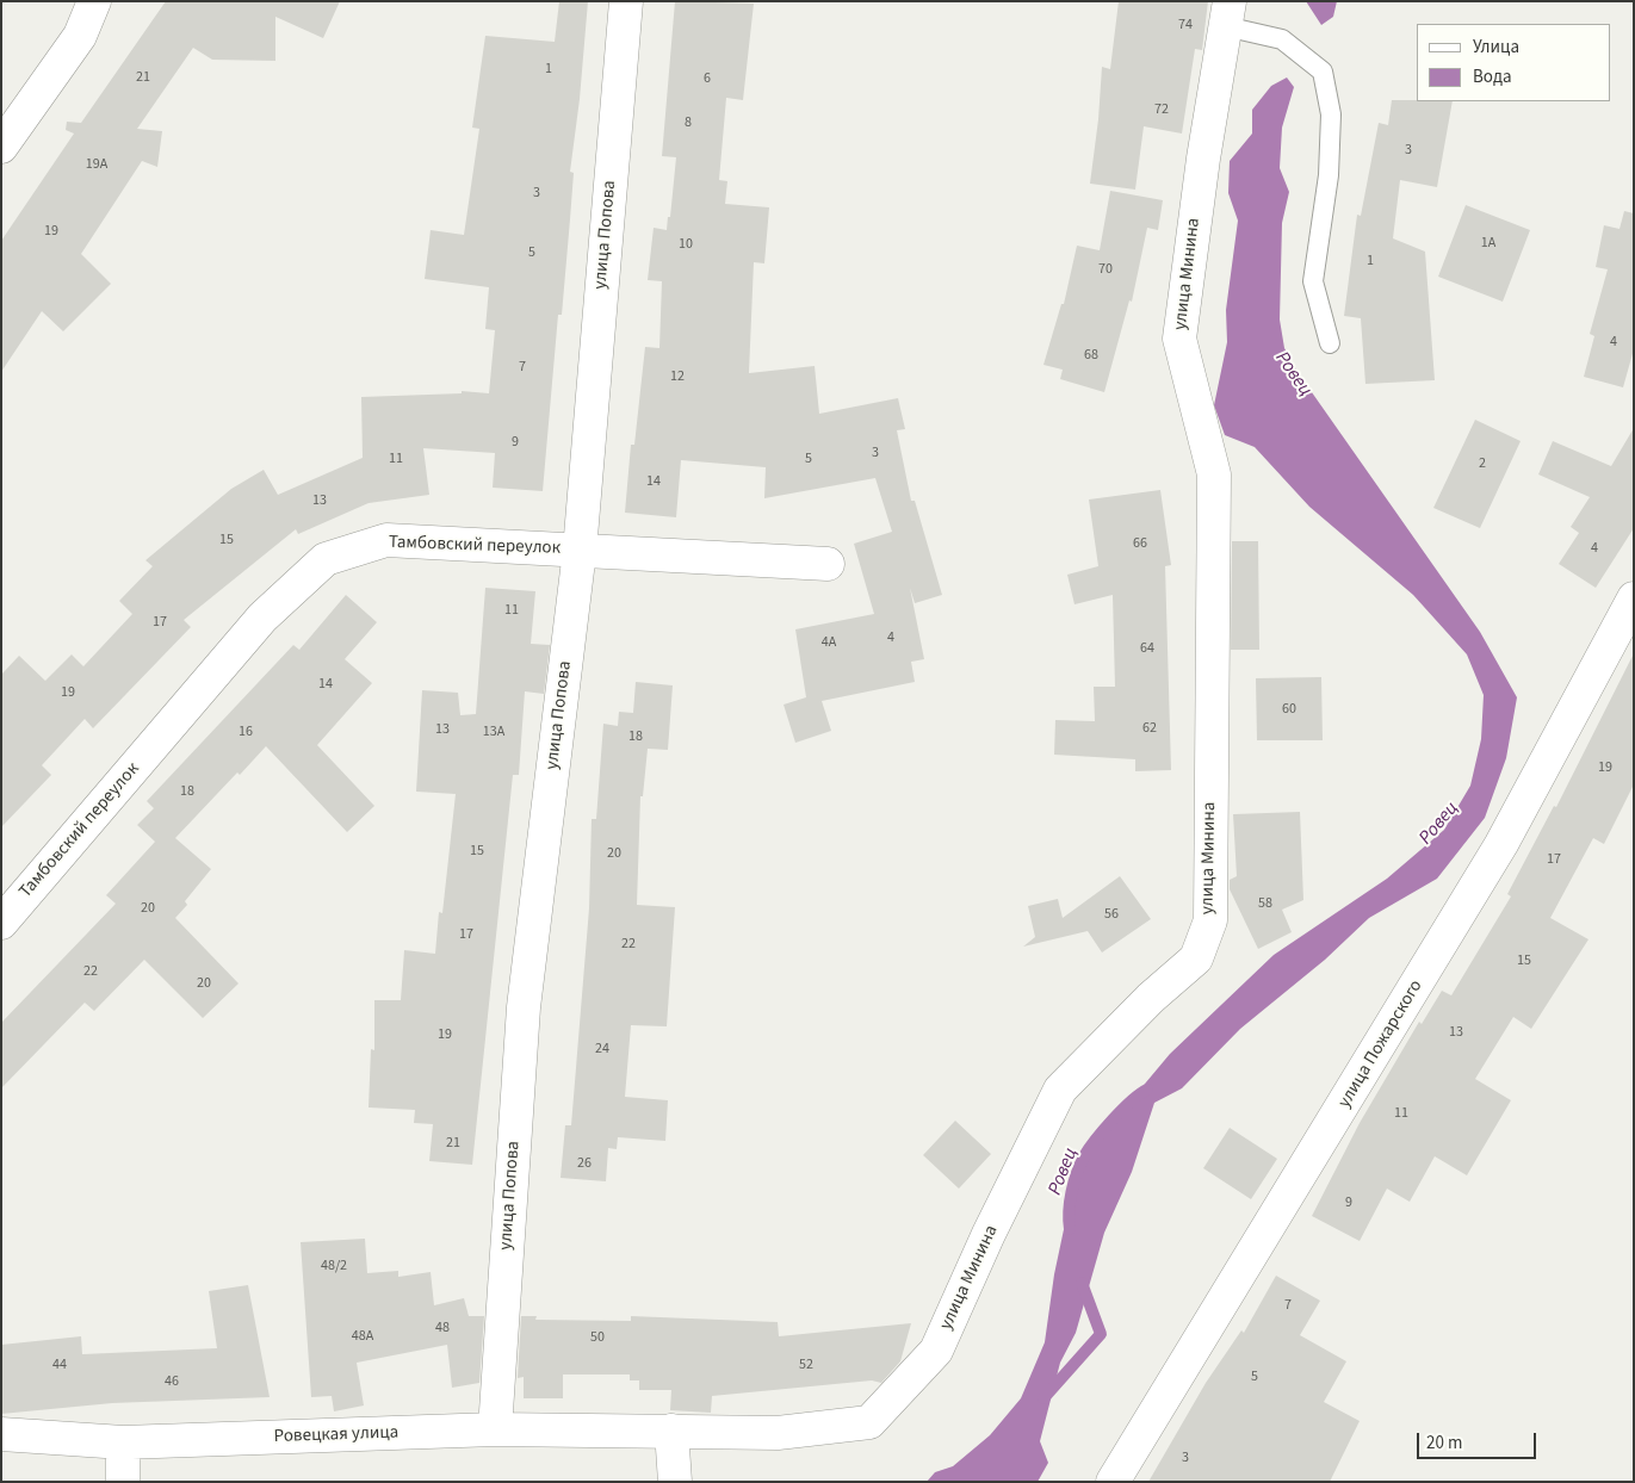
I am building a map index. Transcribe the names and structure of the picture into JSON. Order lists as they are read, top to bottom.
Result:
{
  "streets": {
    "street": [
      "улица Попова",
      "улица Минина",
      "Тамбовский переулок",
      "улица Пожарского",
      "Ровецкая улица"
    ]
  },
  "crossings": [
    ["улица Попова", "Тамбовский переулок"],
    ["улица Попова", "Ровецкая улица"],
    ["улица Минина", "Ровецкая улица"]
  ],
  "water": ["Ровец"],
  "house_numbers": [
    "74",
    "1",
    "21",
    "6",
    "72",
    "8",
    "3",
    "19А",
    "3",
    "19",
    "1А",
    "10",
    "5",
    "1",
    "70",
    "4",
    "68",
    "7",
    "12",
    "9",
    "3",
    "11",
    "5",
    "2",
    "14",
    "13",
    "15",
    "66",
    "4",
    "11",
    "17",
    "4",
    "4А",
    "64",
    "14",
    "19",
    "60",
    "62",
    "13",
    "16",
    "13А",
    "18",
    "19",
    "18",
    "15",
    "20",
    "17",
    "58",
    "20",
    "56",
    "17",
    "22",
    "15",
    "22",
    "20",
    "13",
    "19",
    "24",
    "11",
    "21",
    "26",
    "9",
    "48/2",
    "7",
    "48",
    "48А",
    "50",
    "44",
    "52",
    "5",
    "46",
    "3"
  ],
  "legend": ["Улица", "Вода"],
  "scale_bar": "20 m"
}
